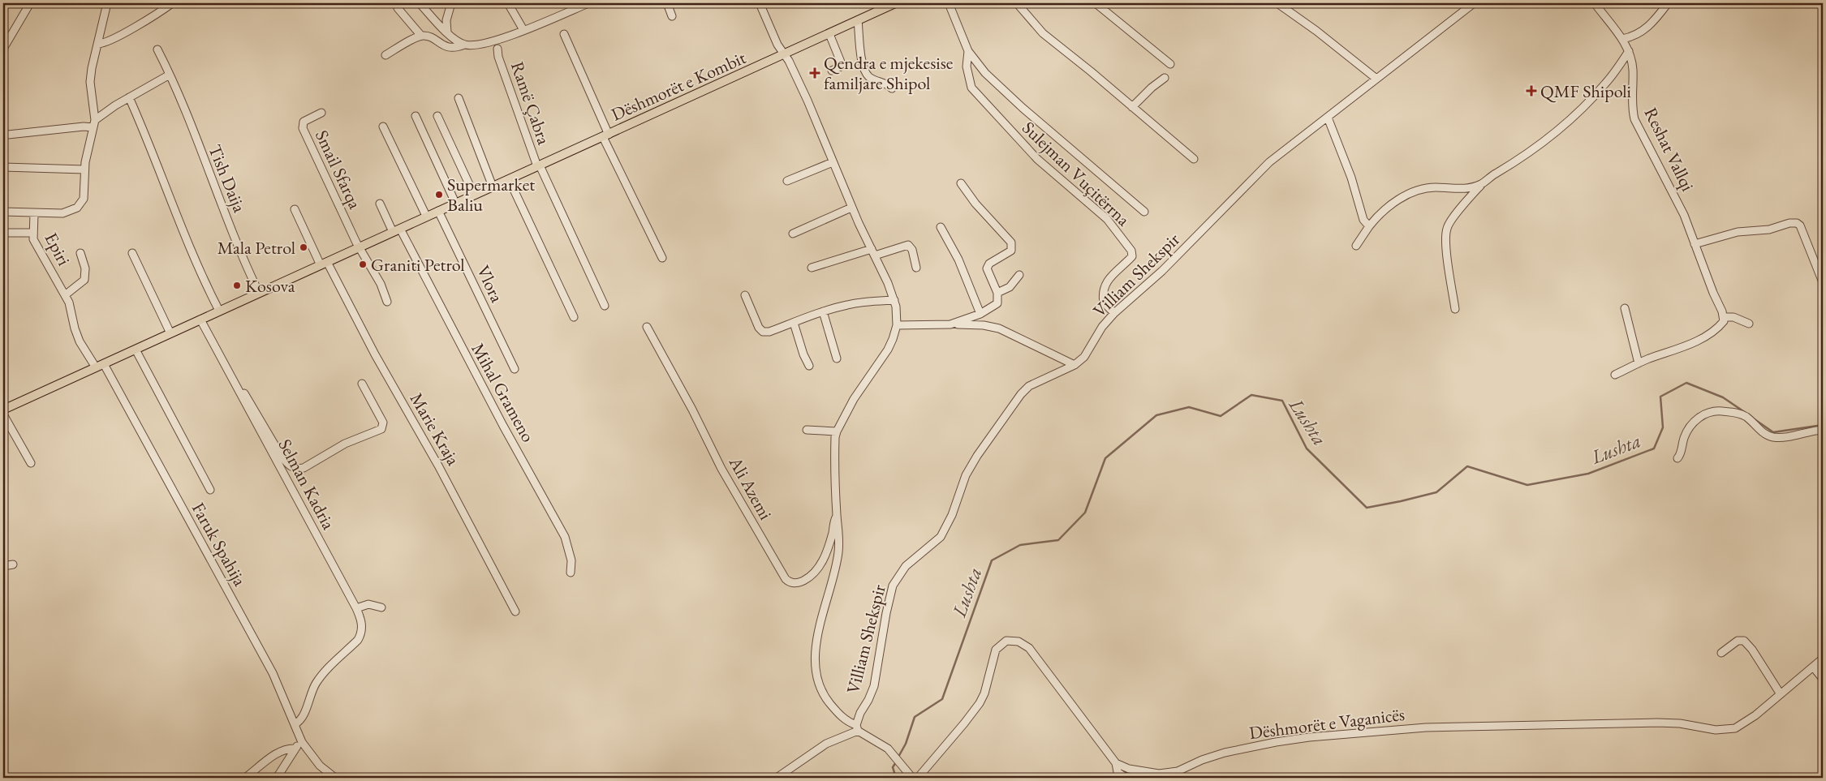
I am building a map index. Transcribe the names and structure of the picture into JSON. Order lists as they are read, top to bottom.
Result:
{
  "streets": {
    "main road": ["Dëshmorët e Kombit"],
    "street": [
      "Ramë Çabra",
      "Reshat Vallqi",
      "Smail Sfarqa",
      "Sulejman Vuçitërrna",
      "Tish Daija",
      "Epiri",
      "Villiam Shekspir",
      "Vlora",
      "Mihal Grameno",
      "Marie Kraja",
      "Selman Kadria",
      "Ali Azemi",
      "Faruk Spahija",
      "Dëshmorët e Vaganicës"
    ]
  },
  "crossings": [
    ["Dëshmorët e Kombit", "Ramë Çabra"],
    ["Dëshmorët e Kombit", "Smail Sfarqa"],
    ["Dëshmorët e Kombit", "Tish Daija"],
    ["Dëshmorët e Kombit", "Epiri"],
    ["Dëshmorët e Kombit", "Vlora"],
    ["Dëshmorët e Kombit", "Mihal Grameno"],
    ["Dëshmorët e Kombit", "Marie Kraja"],
    ["Dëshmorët e Kombit", "Selman Kadria"],
    ["Dëshmorët e Kombit", "Faruk Spahija"],
    ["Sulejman Vuçitërrna", "Villiam Shekspir"],
    ["Selman Kadria", "Faruk Spahija"]
  ],
  "water": ["Lushta"],
  "places": {
    "health": ["Qendra e mjekesise familjare Shipol", "QMF Shipoli"],
    "other": [
      "Supermarket Baliu",
      "Mala Petrol",
      "Graniti Petrol",
      "Kosova"
    ]
  }
}
